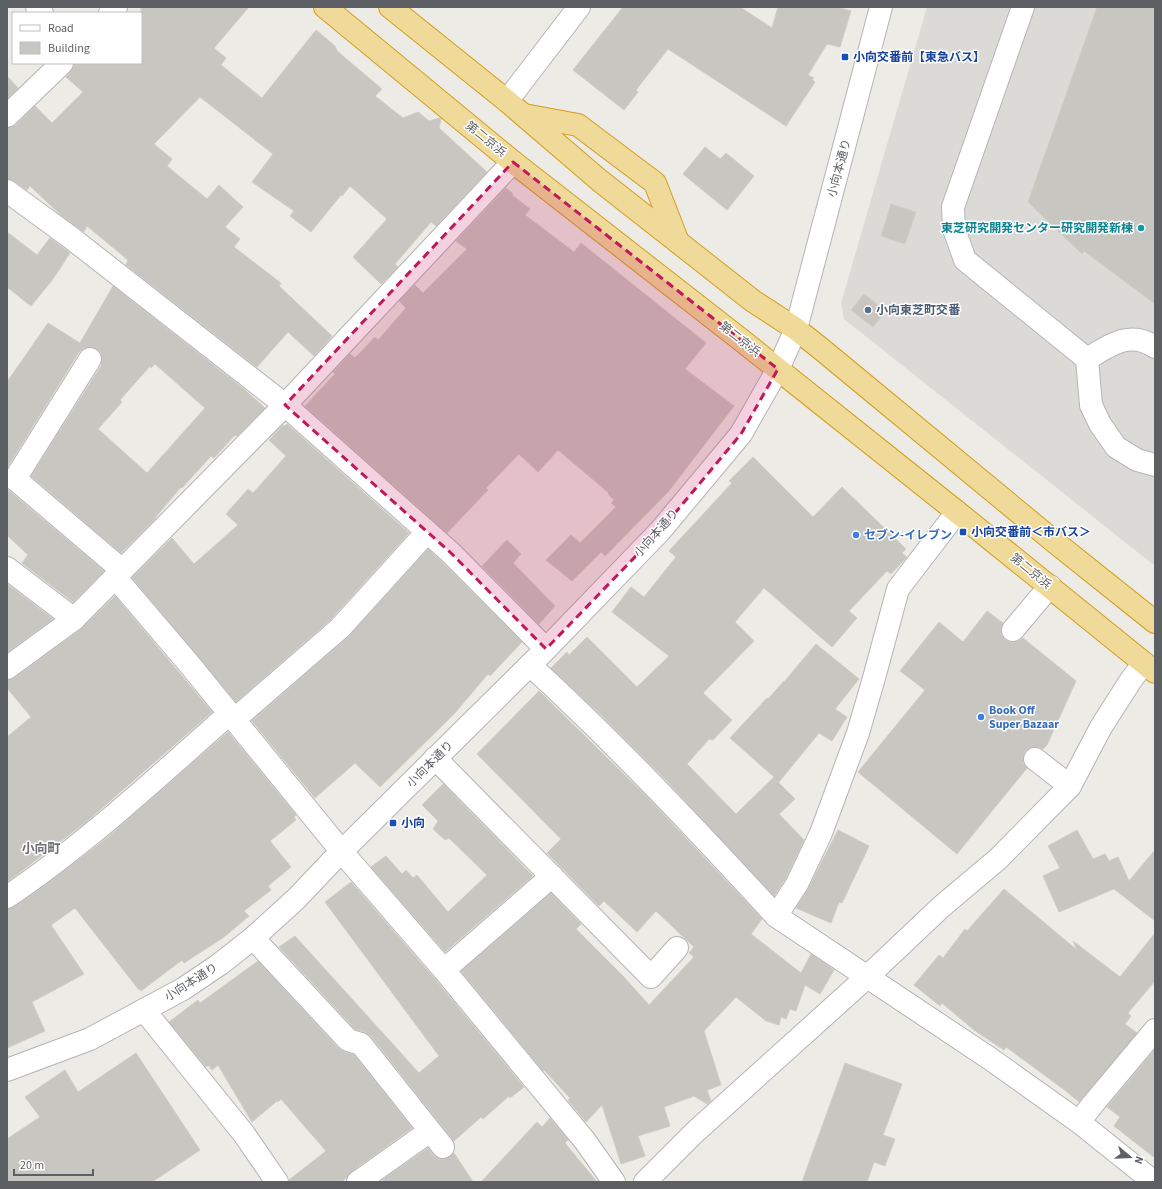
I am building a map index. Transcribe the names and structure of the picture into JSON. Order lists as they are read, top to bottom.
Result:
{
  "streets": {
    "highway": ["第二京浜"],
    "street": ["小向本通り"]
  },
  "crossings": [
    ["第二京浜", "小向本通り"]
  ],
  "districts": ["小向町"],
  "places": {
    "transit": ["小向交番前【東急バス】", "小向交番前＜市バス＞", "小向"],
    "other": [
      "東芝研究開発センター研究開発新棟",
      "小向東芝町交番",
      "セブン-イレブン",
      "Book Off Super Bazaar"
    ]
  },
  "legend": ["Road", "Building"],
  "scale_bar": "20 m",
  "north": "right"
}
